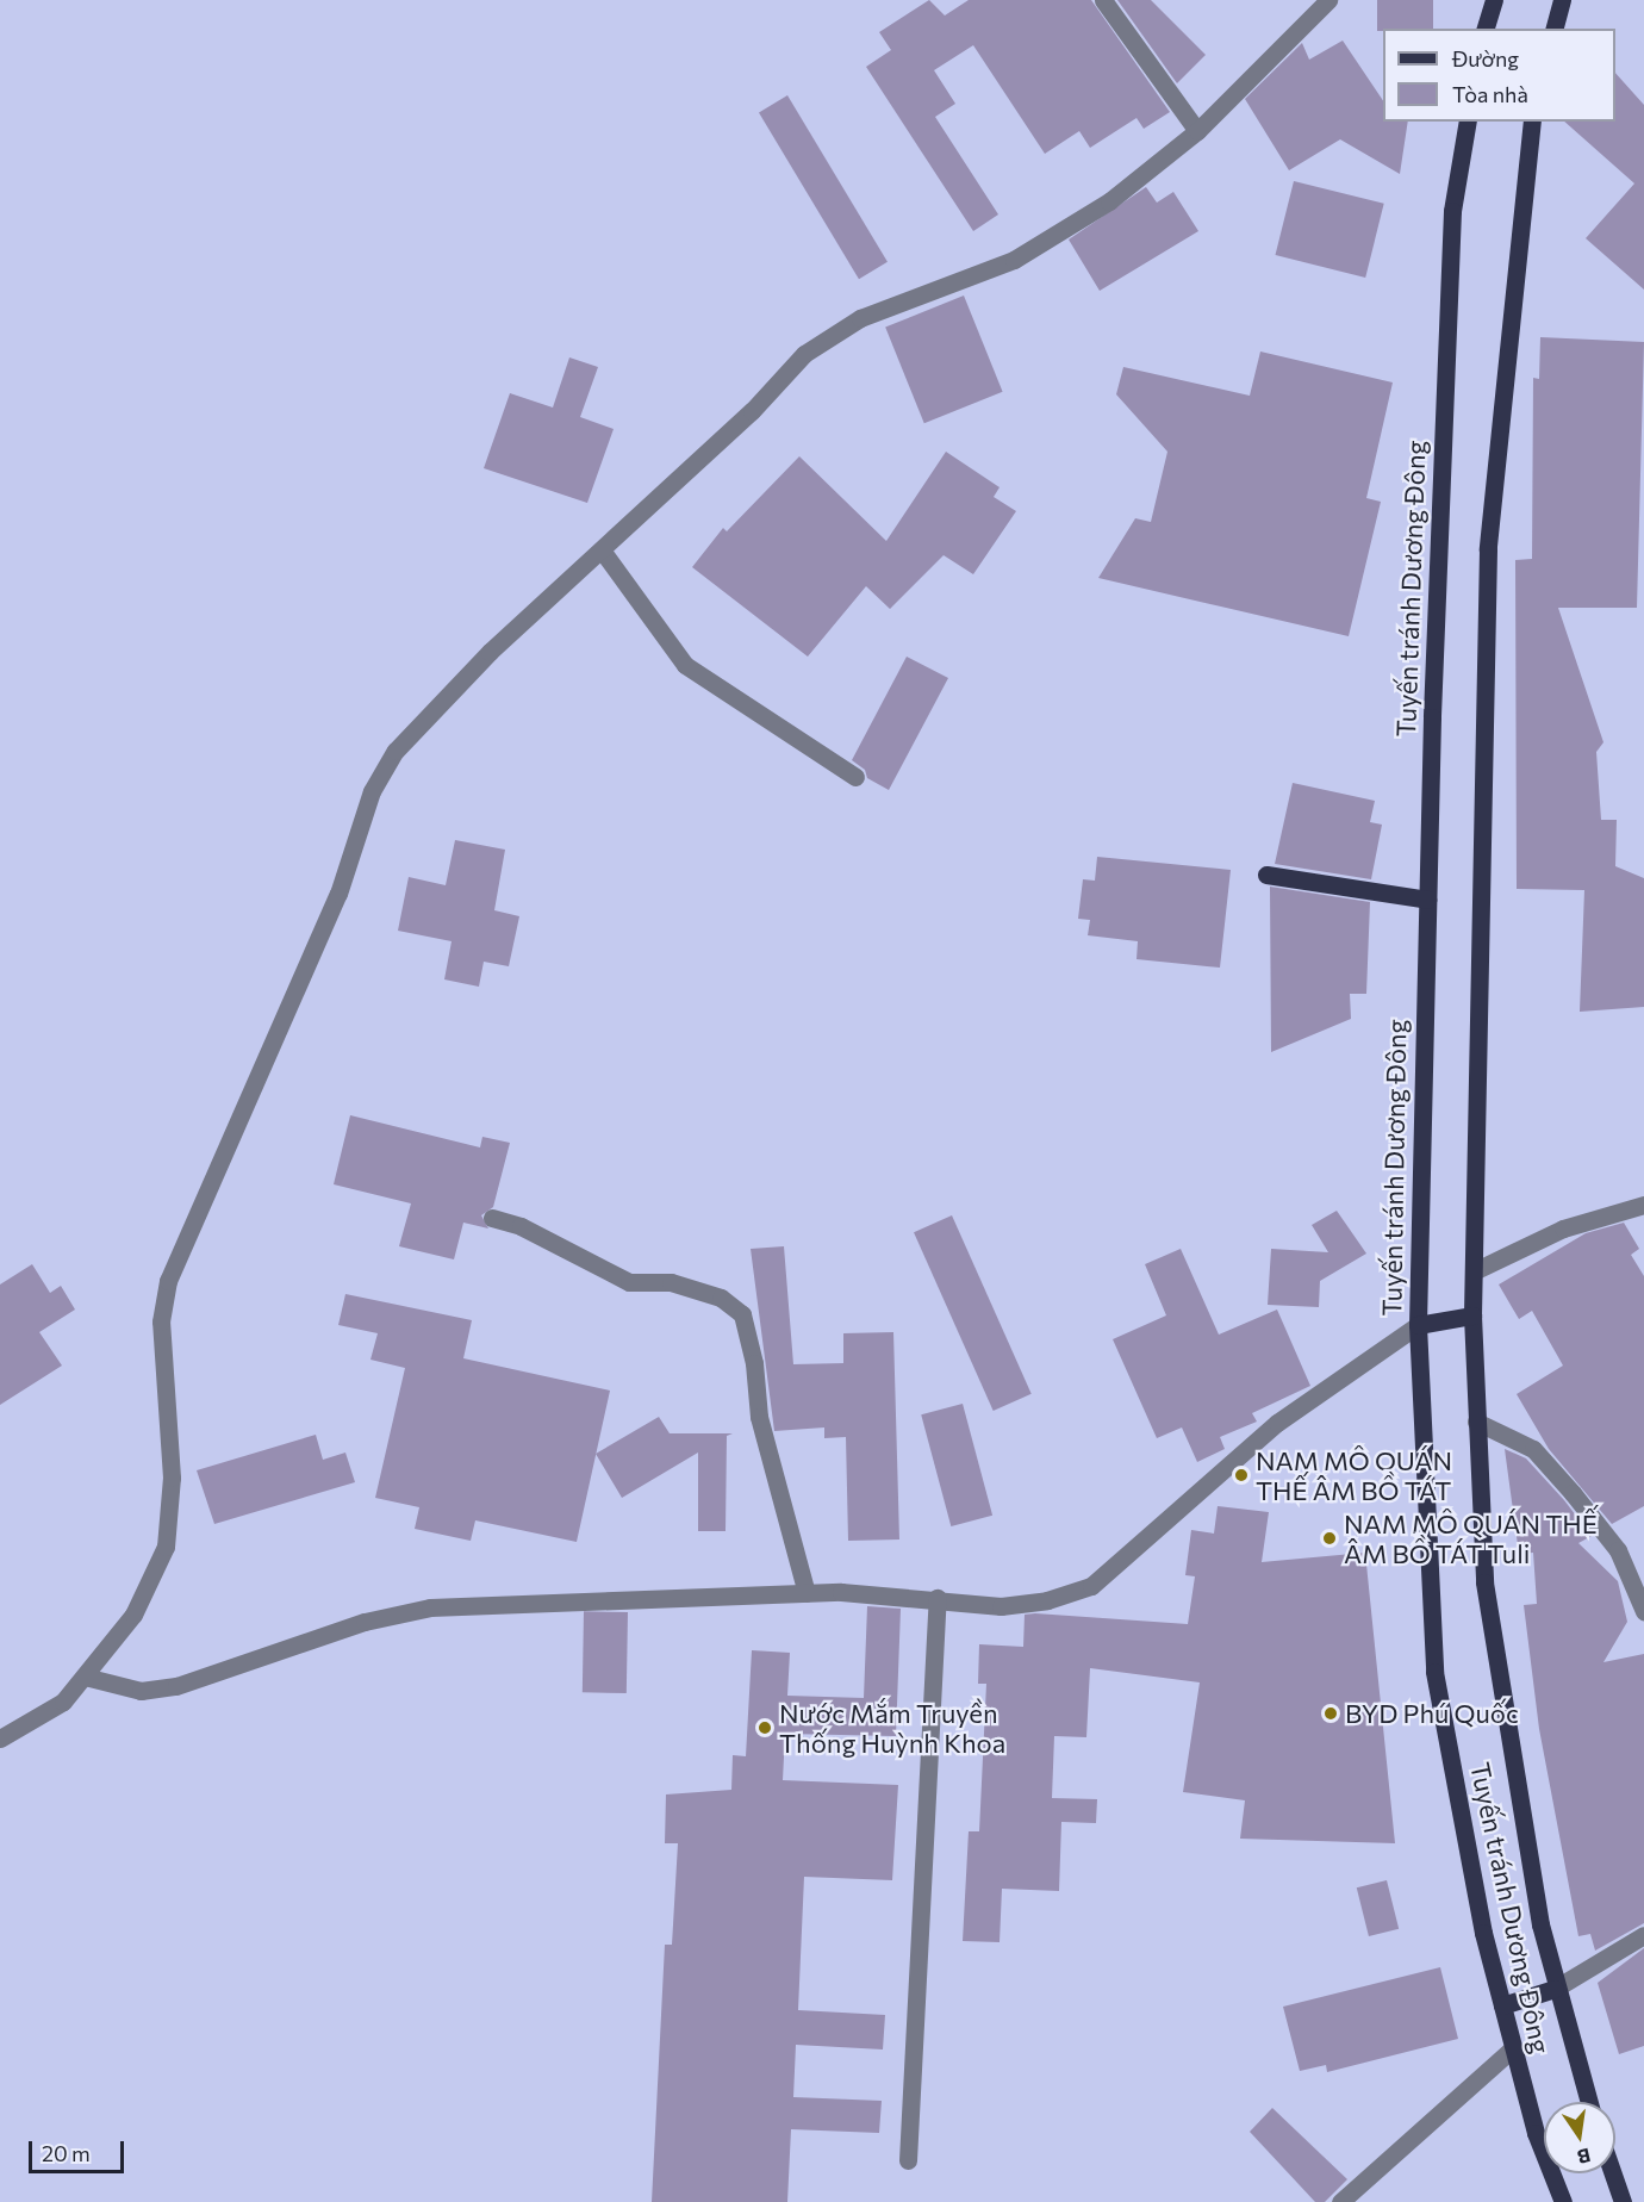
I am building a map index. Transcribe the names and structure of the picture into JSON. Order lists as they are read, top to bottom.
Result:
{
  "streets": {
    "main road": ["Tuyến tránh Dương Đông"]
  },
  "places": [
    "NAM MÔ QUÁN THẾ ÂM BỒ TÁT",
    "NAM MÔ QUÁN THẾ ÂM BỒ TÁT Tuli",
    "BYD Phú Quốc",
    "Nước Mắm Truyền Thống Huỳnh Khoa"
  ],
  "legend": ["Đường", "Tòa nhà"],
  "scale_bar": "20 m",
  "north": "bottom"
}
